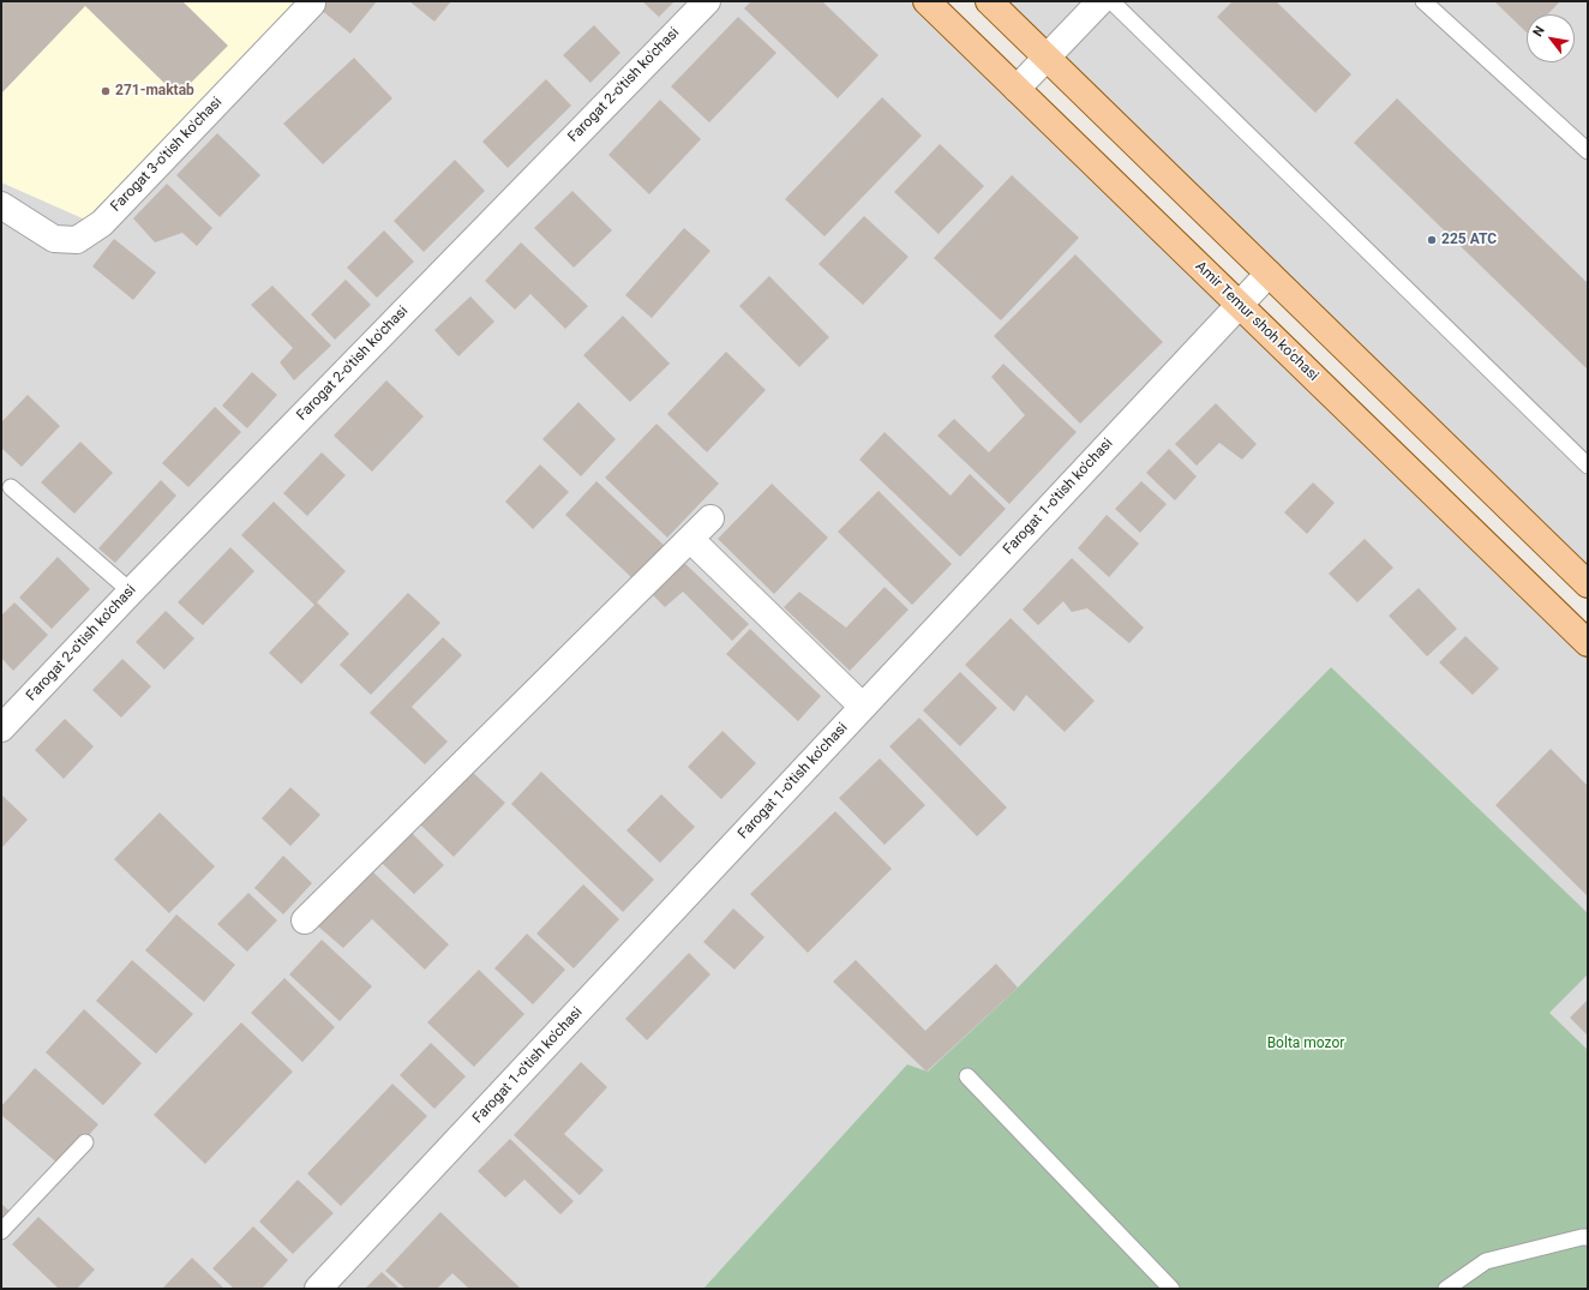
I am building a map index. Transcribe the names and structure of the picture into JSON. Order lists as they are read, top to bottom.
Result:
{
  "streets": {
    "main road": ["Amir Temur shoh ko'chasi"],
    "street": ["Farogat 2-o'tish ko'chasi", "Farogat 3-o'tish ko'chasi", "Farogat 1-o'tish ko'chasi"]
  },
  "crossings": [
    ["Amir Temur shoh ko'chasi", "Farogat 1-o'tish ko'chasi"]
  ],
  "parks": ["Bolta mozor"],
  "places": ["271-maktab", "225 АТС"],
  "north": "top left"
}
